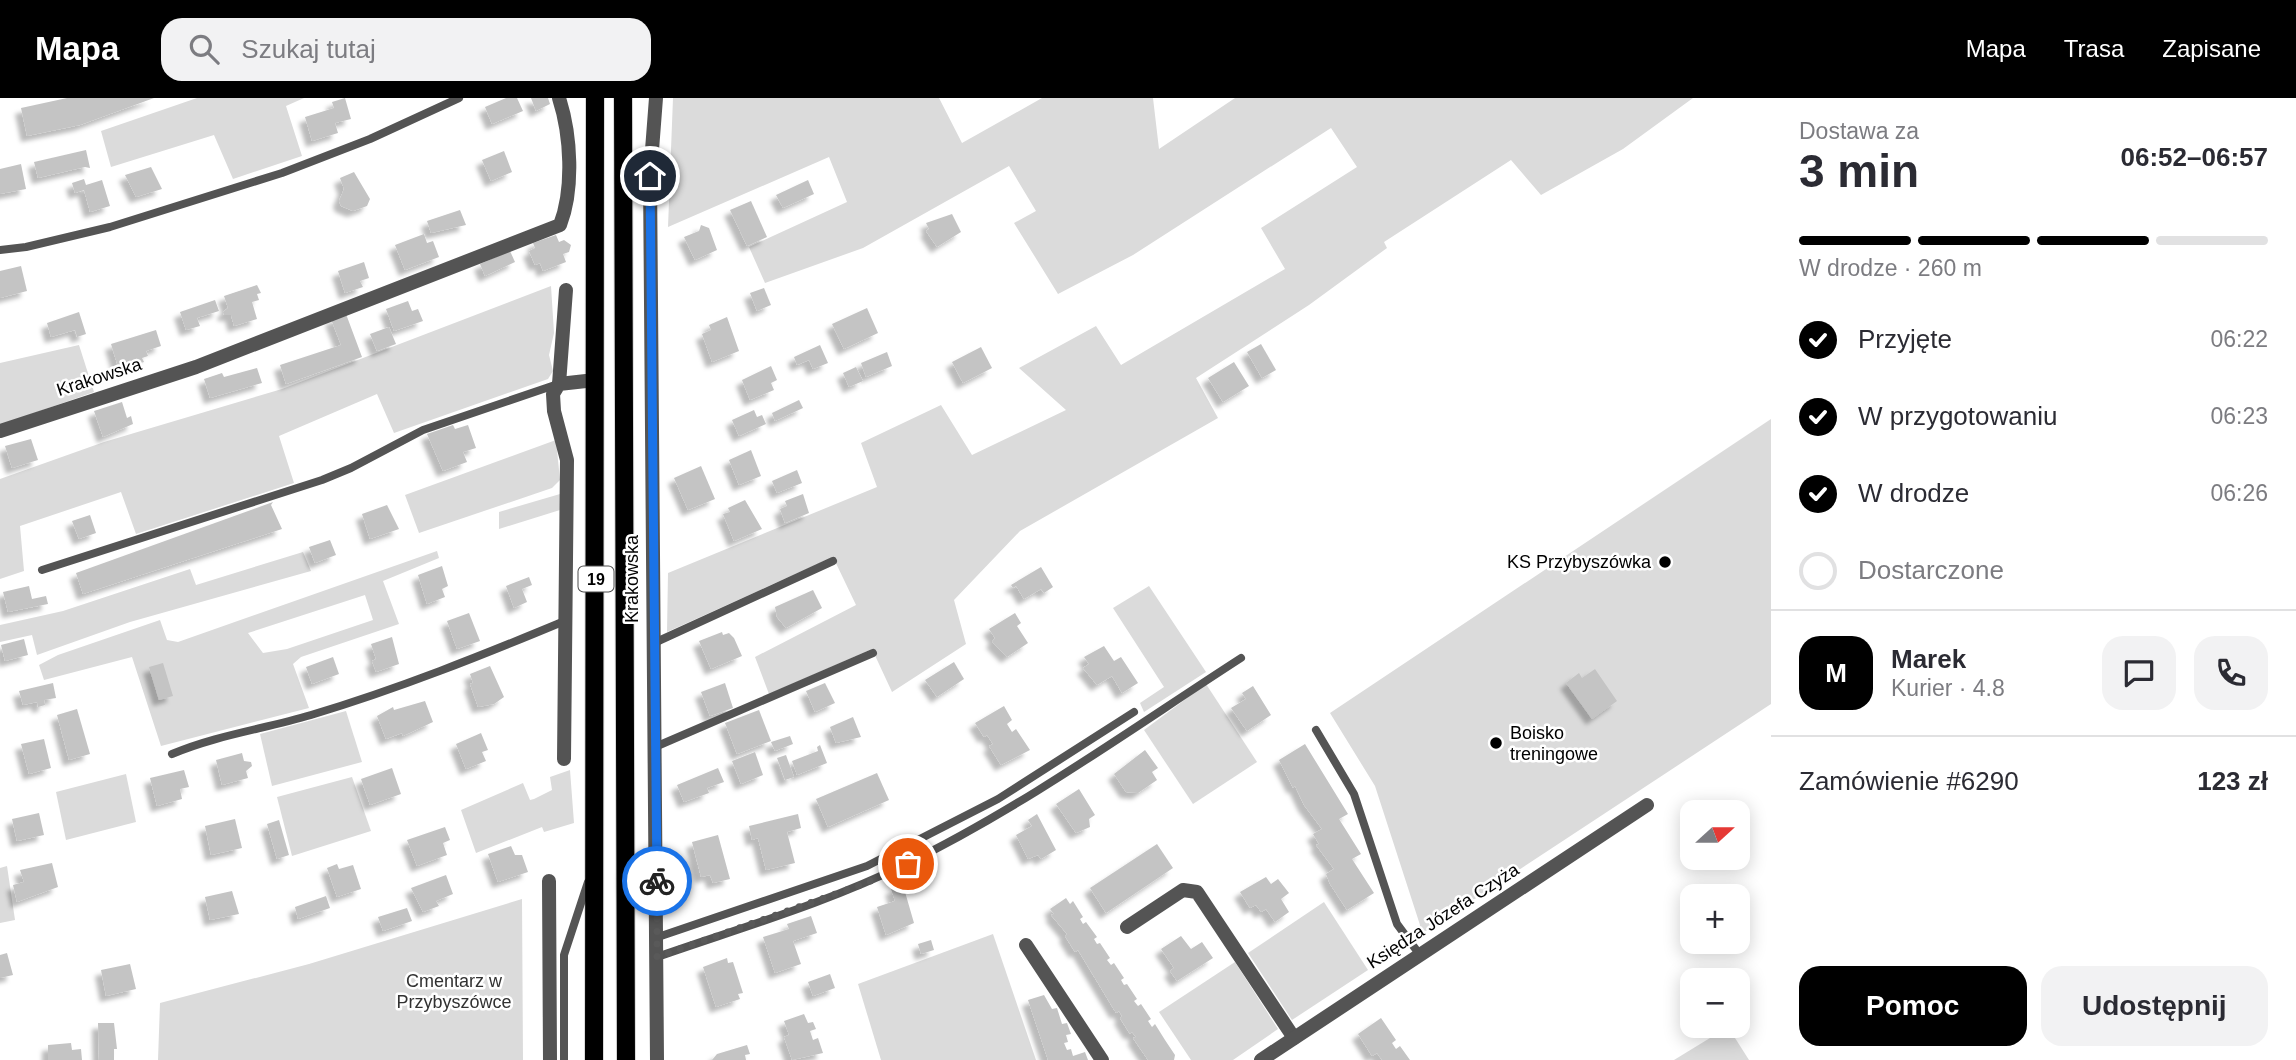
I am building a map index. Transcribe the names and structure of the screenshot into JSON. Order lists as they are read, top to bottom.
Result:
{
  "streets": {
    "main road": ["Krakowska", "19"],
    "street": ["Księdza Józefa Czyża"]
  },
  "parks": ["Cmentarz w Przybyszówce"],
  "places": ["KS Przybyszówka", "Boisko treningowe"],
  "north": "right",
  "page": {
    "header": "Mapa",
    "search": "Szukaj tutaj",
    "nav": ["Mapa", "Trasa", "Zapisane"],
    "heading": ["3 min", "Dostawa za", "06:52–06:57"],
    "panel": [
      "Marek",
      "Kurier · 4.8",
      "Zamówienie #6290",
      "123 zł"
    ],
    "bar": "W drodze · 260 m",
    "list": [
      ["Przyjęte", "06:22"],
      ["W przygotowaniu", "06:23"],
      ["W drodze", "06:26"],
      "Dostarczone"
    ],
    "round": "M",
    "map_buttons": ["+", "−"],
    "buttons": ["Pomoc", "Udostępnij"]
  }
}
